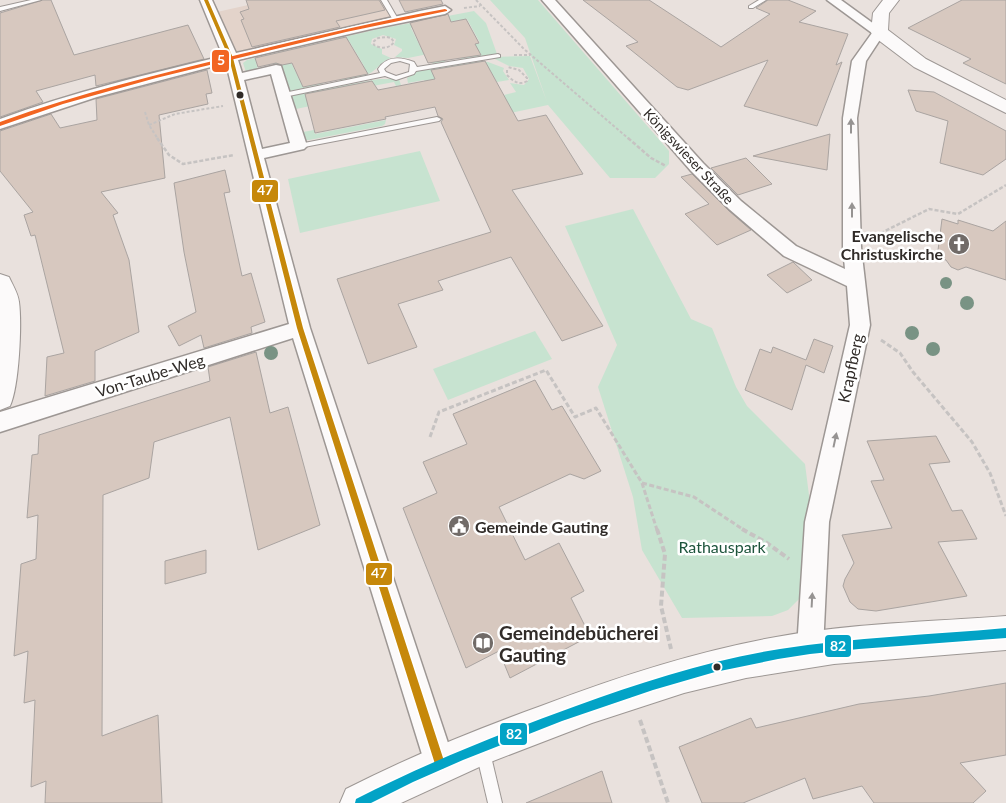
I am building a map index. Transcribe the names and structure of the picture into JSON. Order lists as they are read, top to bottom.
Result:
{
  "streets": {
    "street": ["Königswieser Straße", "Krapfberg", "Von-Taube-Weg"]
  },
  "crossings": [
    ["Königswieser Straße", "Krapfberg"]
  ],
  "one_way": ["Krapfberg"],
  "parks": ["Rathauspark"],
  "places": {
    "church": ["Evangelische Christuskirche"],
    "public building": ["Gemeinde Gauting"],
    "library": ["Gemeindebücherei Gauting"]
  },
  "lines": ["transit line 47", "transit line 5", "transit line 82"]
}
